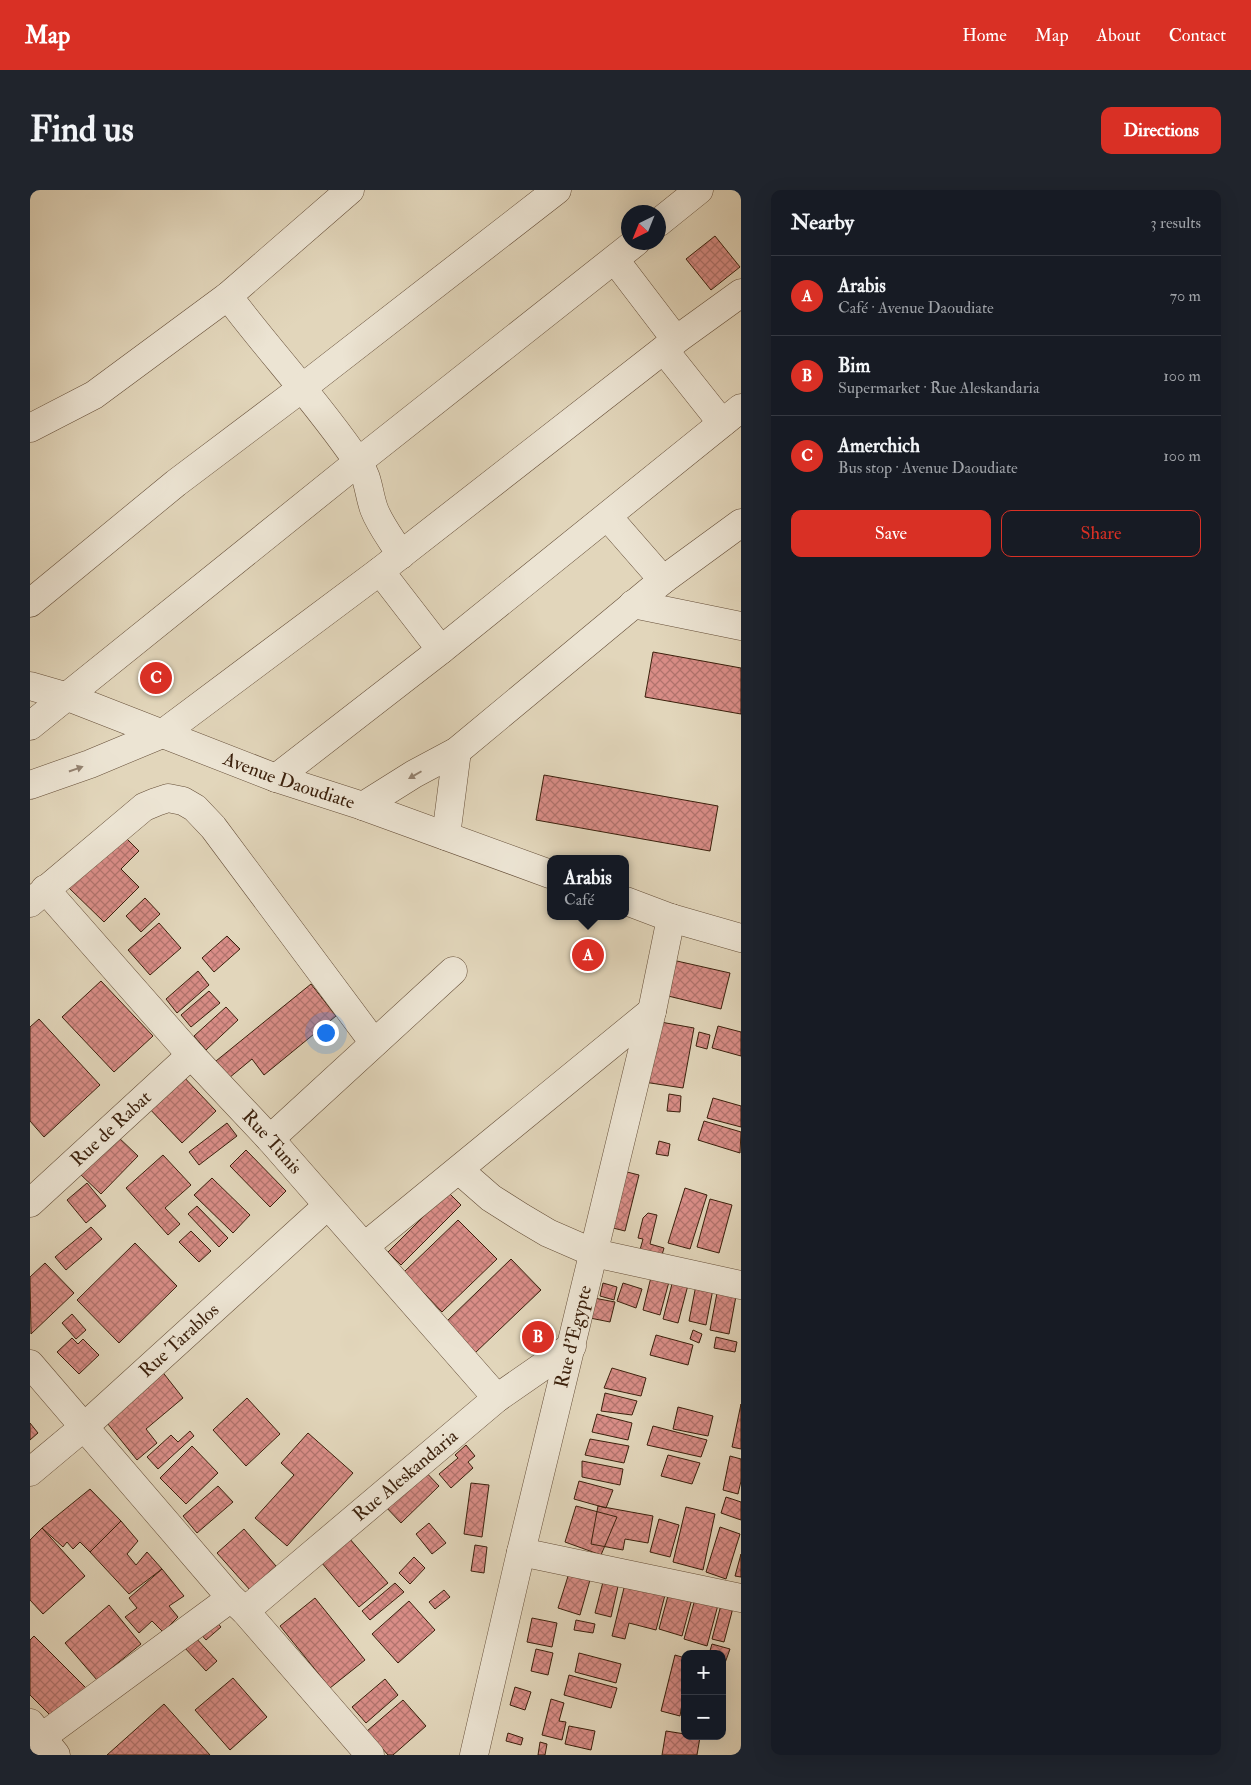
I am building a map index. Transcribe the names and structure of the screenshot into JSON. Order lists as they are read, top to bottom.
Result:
{
  "streets": {
    "street": [
      "Avenue Daoudiate",
      "Rue de Rabat",
      "Rue Tunis",
      "Rue d'Egypte",
      "Rue Tarablos",
      "Rue Aleskandaria"
    ]
  },
  "crossings": [
    ["Rue de Rabat", "Rue Tunis"],
    ["Rue Tunis", "Rue Tarablos"],
    ["Rue Tunis", "Rue Aleskandaria"],
    ["Rue d'Egypte", "Rue Aleskandaria"]
  ],
  "north": "bottom left",
  "page": {
    "header": "Map",
    "nav": [
      "Home",
      "Map",
      "About",
      "Contact"
    ],
    "buttons": [
      "Directions",
      ["Save", "Share"]
    ],
    "title": "Find us",
    "heading": ["Nearby", "3 results"],
    "list": [
      {
        "mark": "A",
        "name": "Arabis",
        "note": "Café · Avenue Daoudiate",
        "value": "70 m"
      },
      {
        "mark": "B",
        "name": "Bim",
        "note": "Supermarket · Rue Aleskandaria",
        "value": "100 m"
      },
      {
        "mark": "C",
        "name": "Amerchich",
        "note": "Bus stop · Avenue Daoudiate",
        "value": "100 m"
      }
    ],
    "pins": ["C", "A", "B"],
    "popup": ["Arabis", "Café"],
    "map_buttons": ["+", "−"]
  }
}
